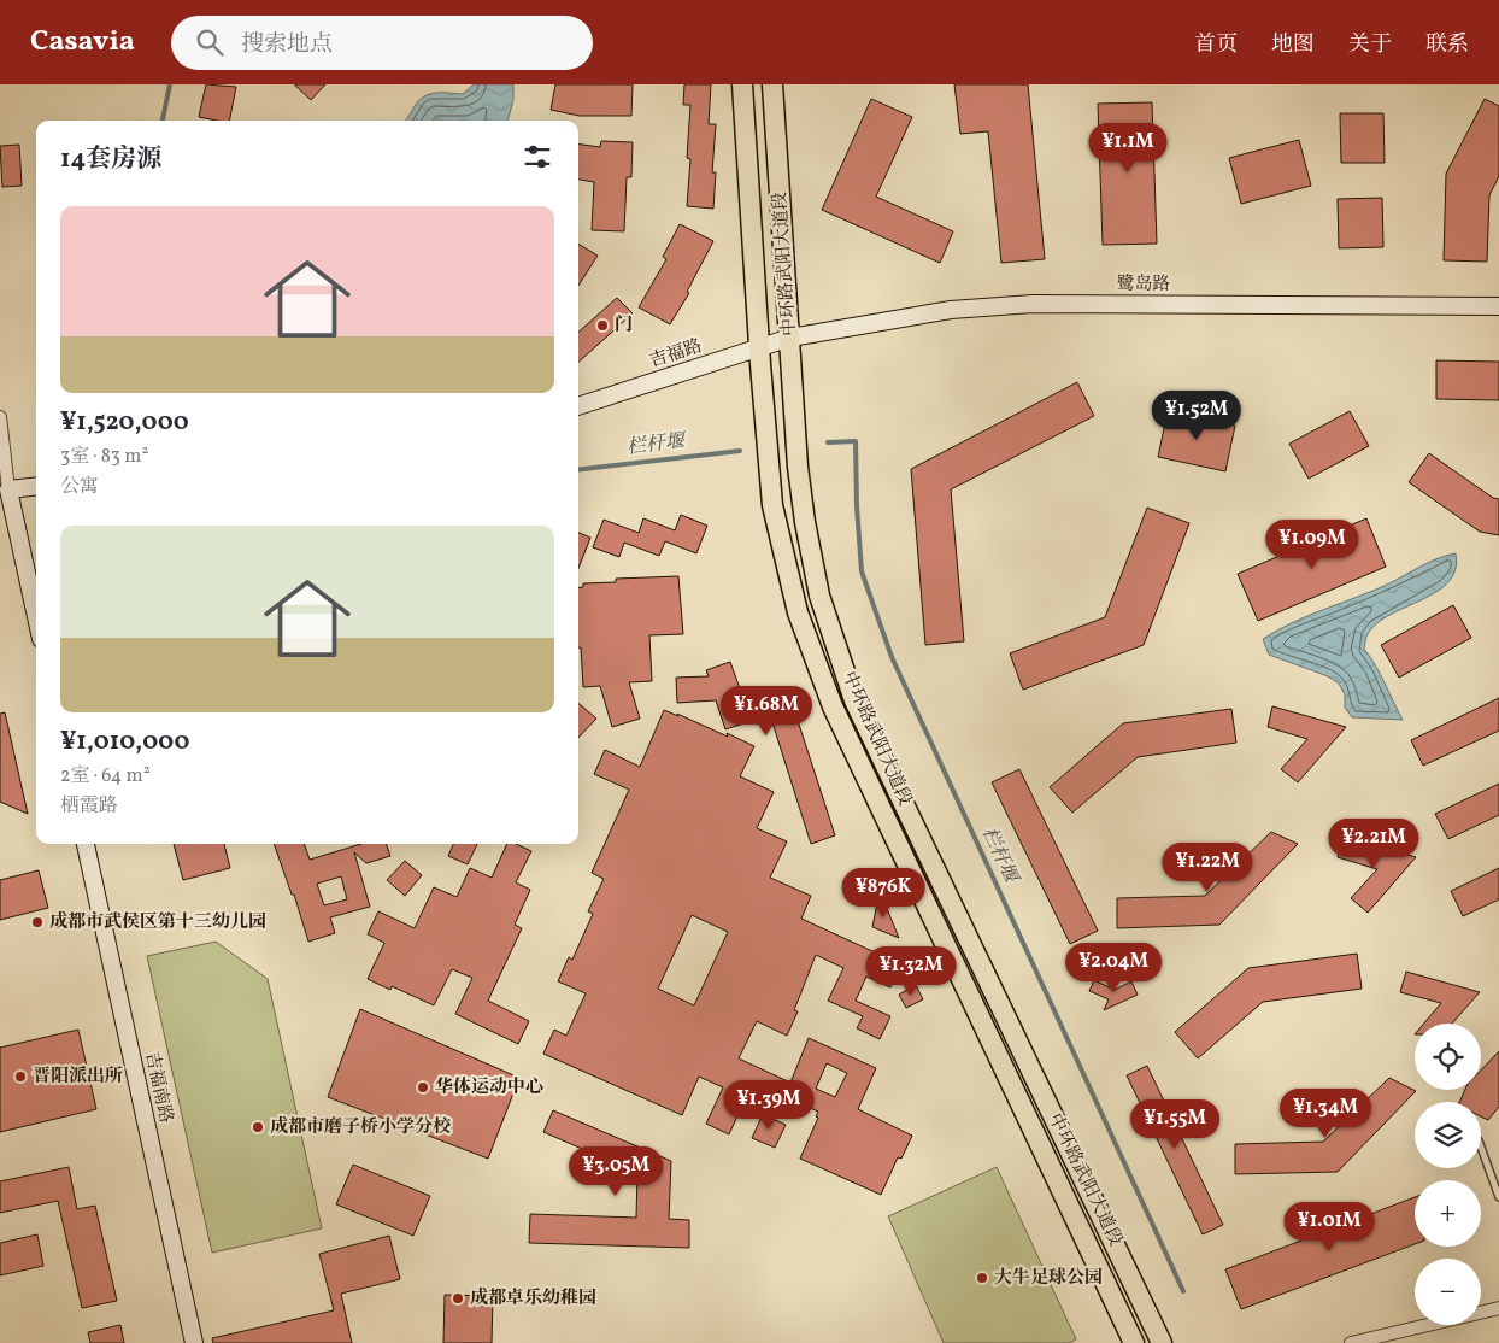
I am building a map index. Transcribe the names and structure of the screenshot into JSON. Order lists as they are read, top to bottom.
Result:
{
  "streets": {
    "main road": ["中环路武阳大道段"],
    "street": ["鹭岛路", "吉福路", "吉福南路"]
  },
  "crossings": [
    ["中环路武阳大道段", "鹭岛路"],
    ["中环路武阳大道段", "吉福路"],
    ["鹭岛路", "吉福路"]
  ],
  "water": ["栏杆堰"],
  "places": [
    "门",
    "成都市武侯区第十三幼儿园",
    "晋阳派出所",
    "华体运动中心",
    "成都市磨子桥小学分校",
    "大牛足球公园",
    "成都卓乐幼稚园"
  ],
  "page": {
    "header": "Casavia",
    "search": "搜索地点",
    "nav": [
      "首页",
      "地图",
      "关于",
      "联系"
    ],
    "heading": "14套房源",
    "price": [
      "¥1.1M",
      "¥1.52M",
      "¥1.09M",
      "¥1.68M",
      "¥2.21M",
      "¥1.22M",
      "¥876K",
      "¥2.04M",
      "¥1.32M",
      "¥1.39M",
      "¥1.34M",
      "¥1.55M",
      "¥3.05M",
      "¥1.01M"
    ],
    "list": [
      {
        "name": "¥1,520,000",
        "note": "3室 · 83 m² · 公寓"
      },
      {
        "name": "¥1,010,000",
        "note": "2室 · 64 m² · 栖霞路"
      }
    ],
    "map_buttons": ["+", "−"]
  }
}
